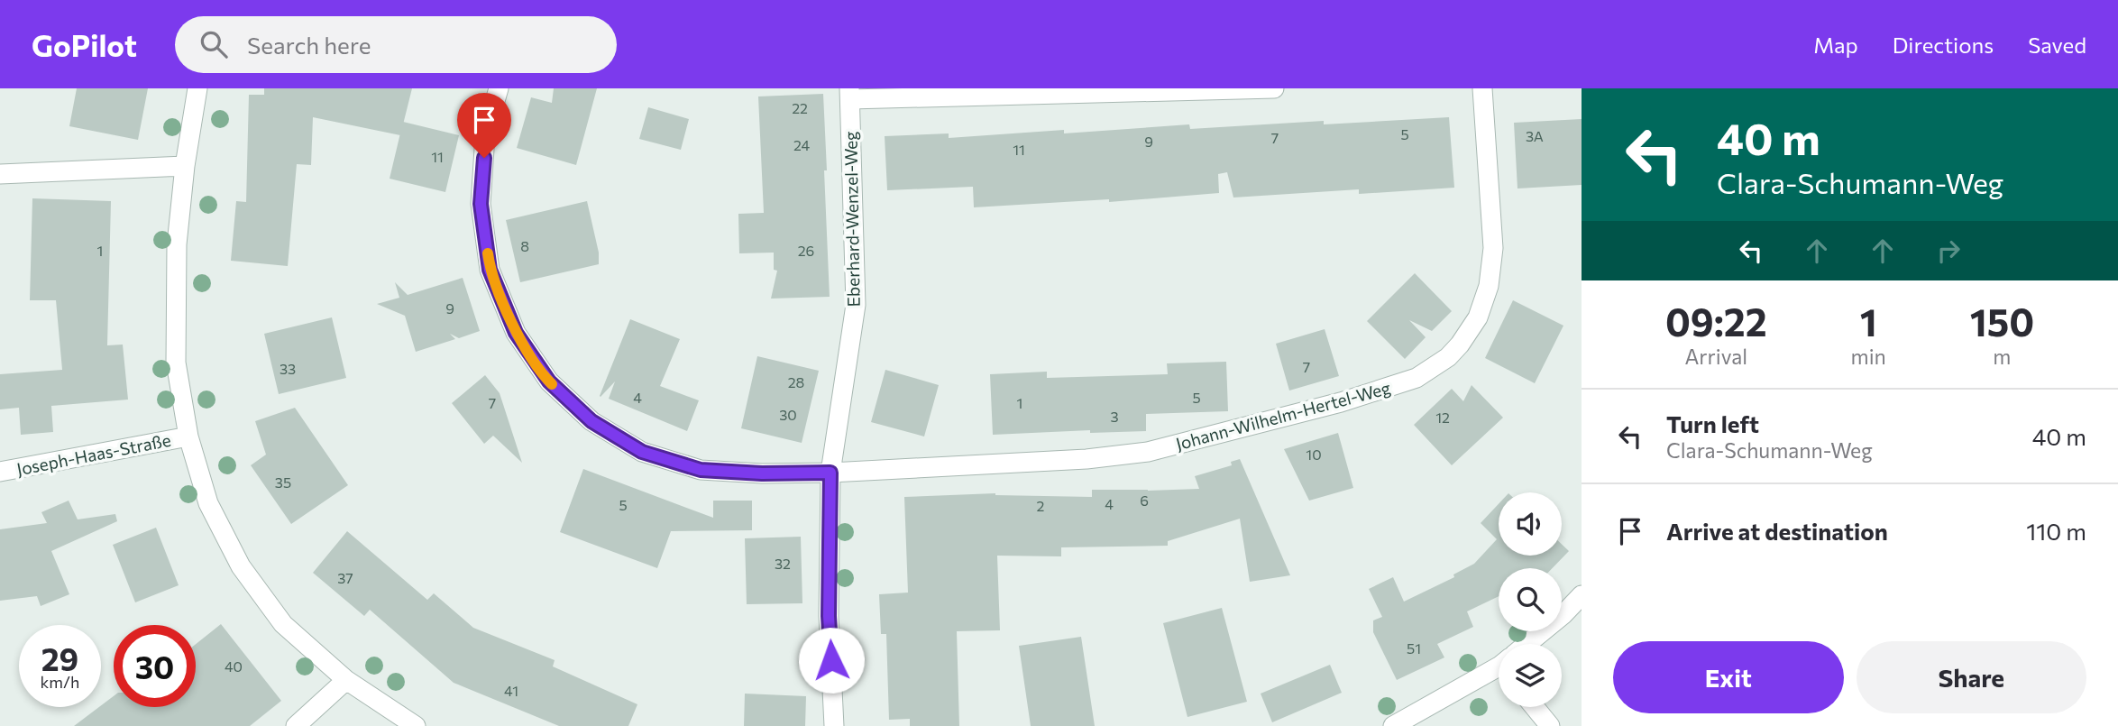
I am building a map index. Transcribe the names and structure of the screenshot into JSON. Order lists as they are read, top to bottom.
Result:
{
  "streets": {
    "street": ["Eberhard-Wenzel-Weg", "Johann-Wilhelm-Hertel-Weg", "Joseph-Haas-Straße"]
  },
  "crossings": [
    ["Eberhard-Wenzel-Weg", "Johann-Wilhelm-Hertel-Weg"]
  ],
  "house_numbers": [
    "22",
    "5",
    "3A",
    "7",
    "9",
    "24",
    "11",
    "11",
    "8",
    "1",
    "26",
    "9",
    "7",
    "33",
    "28",
    "4",
    "5",
    "7",
    "1",
    "30",
    "3",
    "12",
    "10",
    "35",
    "6",
    "4",
    "5",
    "2",
    "32",
    "37",
    "51",
    "40",
    "41"
  ],
  "page": {
    "header": "GoPilot",
    "search": "Search here",
    "nav": ["Map", "Directions", "Saved"],
    "turn": ["40 m", "Clara-Schumann-Weg"],
    "eta": [
      "09:22",
      "Arrival",
      "1",
      "min",
      "150",
      "m"
    ],
    "list": [
      {
        "name": "Turn left",
        "note": "Clara-Schumann-Weg",
        "value": "40 m"
      },
      {
        "name": "Arrive at destination",
        "value": "110 m"
      }
    ],
    "speed": "29 km/h",
    "limit": "30",
    "buttons": ["Exit", "Share"]
  }
}
